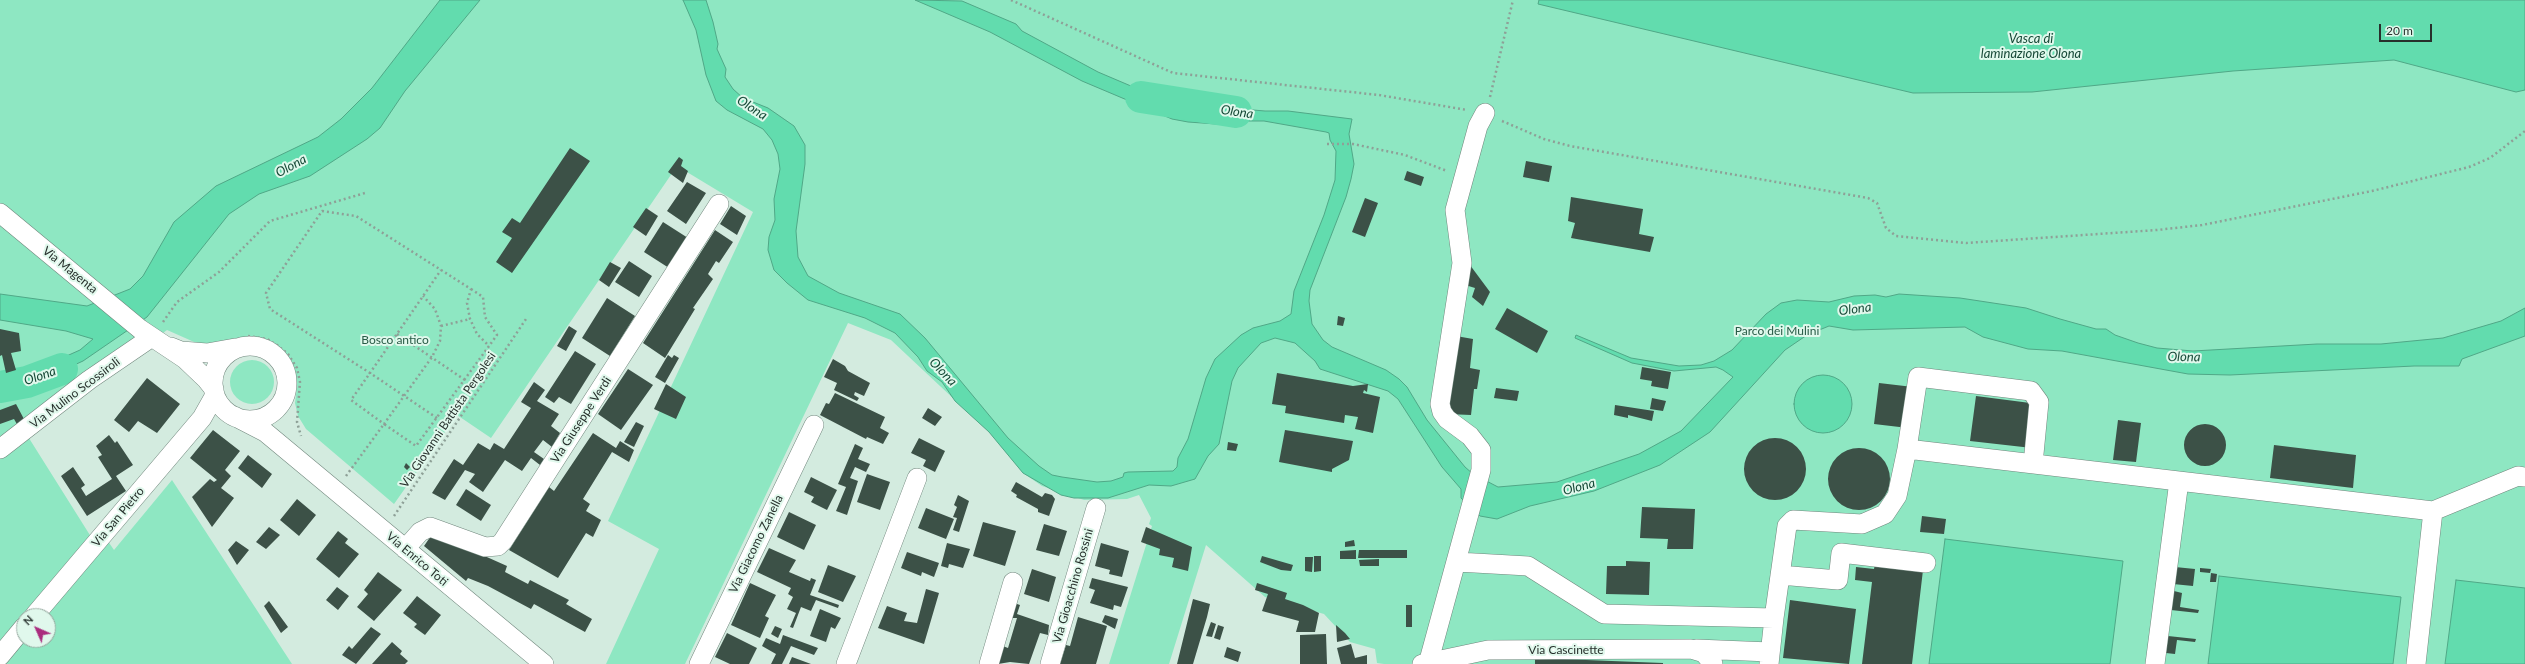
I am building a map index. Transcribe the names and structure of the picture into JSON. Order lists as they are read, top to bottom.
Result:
{
  "streets": {
    "street": [
      "Via Magenta",
      "Via Mulino Scossiroli",
      "Via Giuseppe Verdi",
      "Via San Pietro",
      "Via Giacomo Zanella",
      "Via Enrico Toti",
      "Via Gioacchino Rossini",
      "Via Cascinette"
    ],
    "path": ["Via Giovanni Battista Pergolesi"]
  },
  "crossings": [
    ["Via Magenta", "Via Mulino Scossiroli"],
    ["Via Magenta", "Via Enrico Toti"],
    ["Via Mulino Scossiroli", "Via Enrico Toti"],
    ["Via Giovanni Battista Pergolesi", "Via Enrico Toti"],
    ["Via Giuseppe Verdi", "Via Enrico Toti"],
    ["Via San Pietro", "Via Enrico Toti"]
  ],
  "water": ["Vasca di laminazione Olona", "Olona"],
  "parks": ["Parco dei Mulini", "Bosco antico"],
  "scale_bar": "20 m",
  "north": "top left"
}
